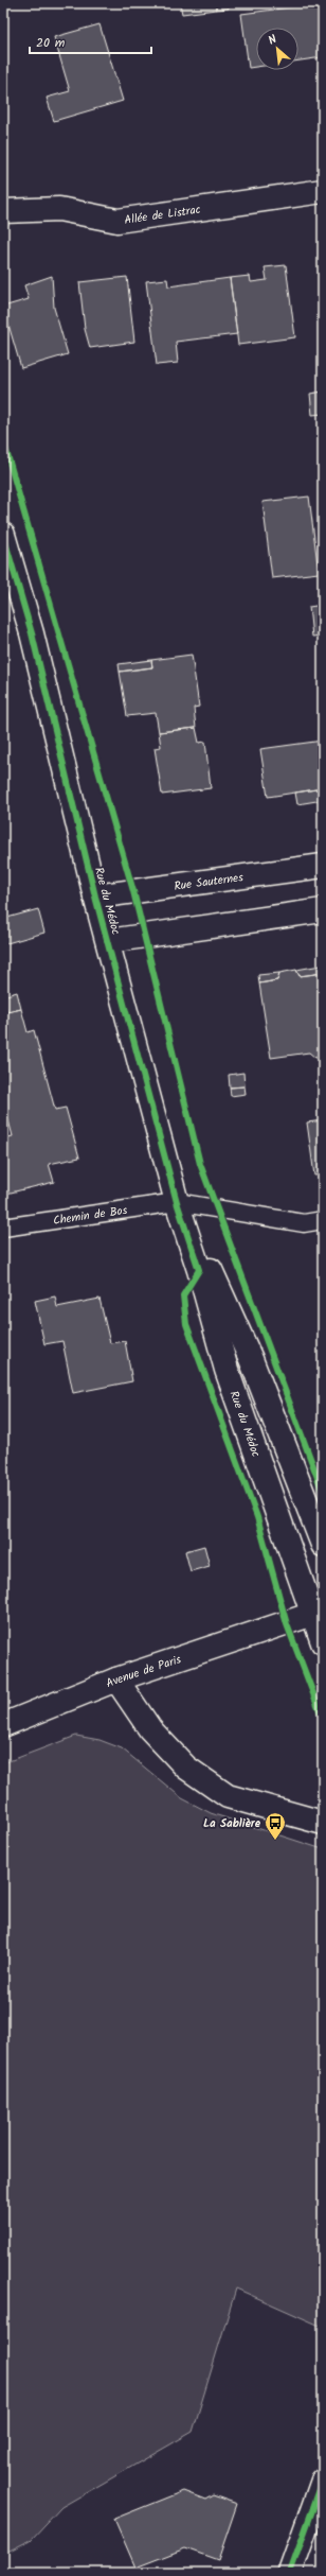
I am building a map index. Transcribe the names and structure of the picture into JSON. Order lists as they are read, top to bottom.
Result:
{
  "streets": {
    "street": [
      "Allée de Listrac",
      "Rue Sauternes",
      "Rue du Médoc",
      "Avenue de Paris"
    ],
    "lane": ["Chemin de Bos"]
  },
  "crossings": [
    ["Rue Sauternes", "Rue du Médoc"],
    ["Rue du Médoc", "Chemin de Bos"],
    ["Rue du Médoc", "Avenue de Paris"]
  ],
  "places": {
    "bus stop": ["La Sablière"]
  },
  "scale_bar": "20 m",
  "north": "top left"
}
